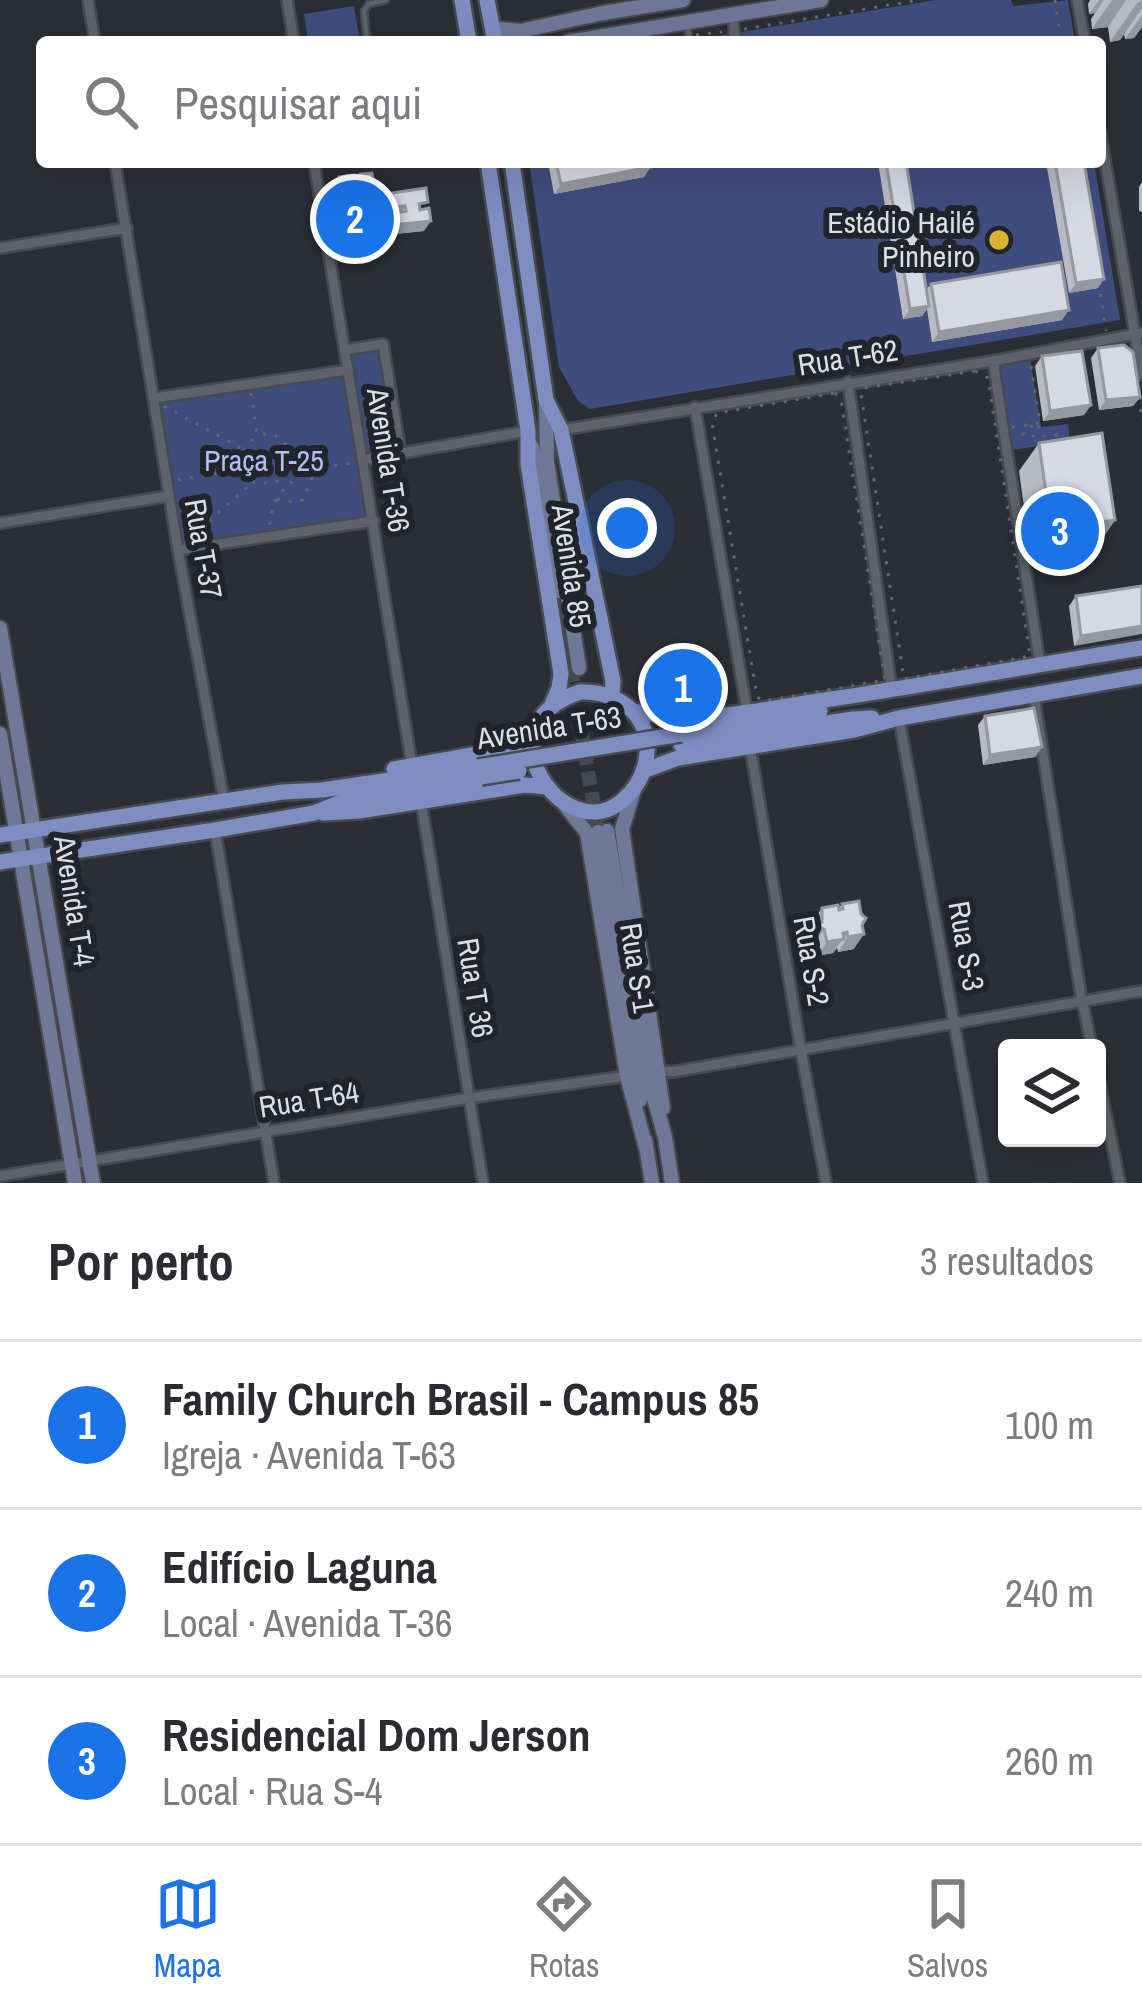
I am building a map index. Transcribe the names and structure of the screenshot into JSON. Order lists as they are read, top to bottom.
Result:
{
  "streets": {
    "main road": [
      "Avenida 85",
      "Avenida T-63",
      "Avenida T-4",
      "Rua S-1"
    ],
    "street": [
      "Rua T-62",
      "Avenida T-36",
      "Rua T-37",
      "Rua S-3",
      "Rua S-2",
      "Rua T 36",
      "Rua T-64"
    ]
  },
  "crossings": [
    ["Rua T-62", "Avenida 85"],
    ["Avenida T-36", "Avenida T-63"],
    ["Rua T-37", "Avenida T-63"],
    ["Avenida 85", "Avenida T-63"],
    ["Avenida 85", "Rua S-1"],
    ["Avenida T-63", "Avenida T-4"],
    ["Avenida T-63", "Rua S-3"],
    ["Avenida T-63", "Rua S-2"],
    ["Avenida T-63", "Rua S-1"],
    ["Avenida T-63", "Rua T 36"],
    ["Avenida T-4", "Rua T-64"],
    ["Rua S-1", "Rua T-64"],
    ["Rua T 36", "Rua T-64"]
  ],
  "parks": ["Praça T-25"],
  "places": ["Estádio Hailé Pinheiro"],
  "page": {
    "search": "Pesquisar aqui",
    "pins": ["2", "3", "1"],
    "heading": ["Por perto", "3 resultados"],
    "list": [
      {
        "mark": "1",
        "name": "Family Church Brasil - Campus 85",
        "note": "Igreja · Avenida T-63",
        "value": "100 m"
      },
      {
        "mark": "2",
        "name": "Edifício Laguna",
        "note": "Local · Avenida T-36",
        "value": "240 m"
      },
      {
        "mark": "3",
        "name": "Residencial Dom Jerson",
        "note": "Local · Rua S-4",
        "value": "260 m"
      }
    ],
    "nav": ["Mapa", "Rotas", "Salvos"]
  }
}
